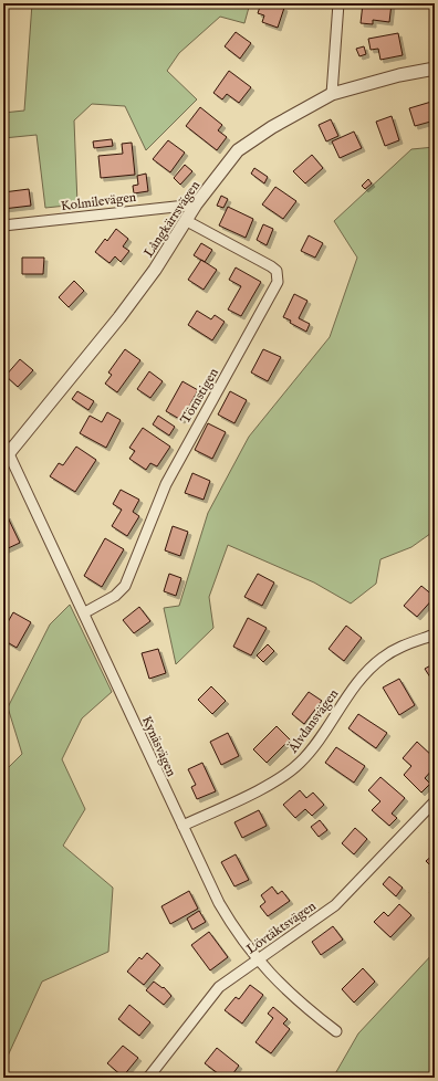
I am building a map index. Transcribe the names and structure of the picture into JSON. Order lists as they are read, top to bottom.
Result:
{
  "streets": {
    "street": [
      "Kolmilevägen",
      "Långkärrsvägen",
      "Törnstigen",
      "Älvdansvägen",
      "Kynäsvägen",
      "Lövtäktsvägen"
    ]
  },
  "crossings": [
    ["Kolmilevägen", "Långkärrsvägen"],
    ["Långkärrsvägen", "Törnstigen"],
    ["Långkärrsvägen", "Kynäsvägen"],
    ["Törnstigen", "Kynäsvägen"],
    ["Älvdansvägen", "Kynäsvägen"],
    ["Kynäsvägen", "Lövtäktsvägen"]
  ]
}
